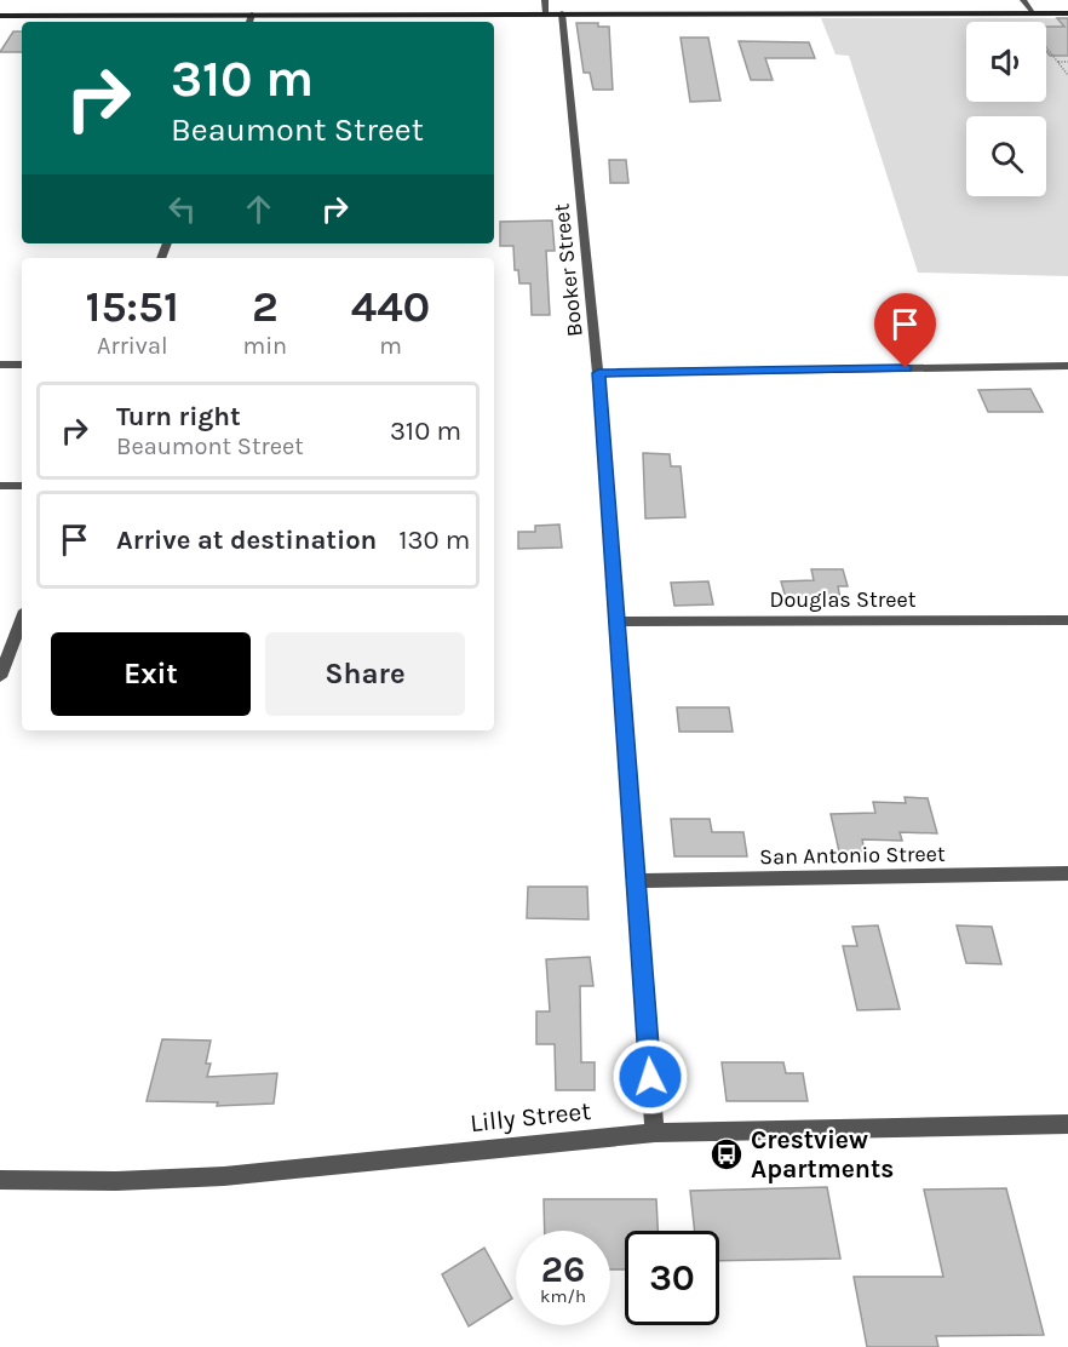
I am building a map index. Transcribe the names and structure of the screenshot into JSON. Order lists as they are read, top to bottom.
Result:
{
  "streets": {
    "street": [
      "Booker Street",
      "Douglas Street",
      "San Antonio Street",
      "Lilly Street"
    ]
  },
  "crossings": [
    ["Booker Street", "Douglas Street"],
    ["Booker Street", "San Antonio Street"],
    ["Booker Street", "Lilly Street"]
  ],
  "places": {
    "bus stop": ["Crestview Apartments"]
  },
  "page": {
    "turn": ["310 m", "Beaumont Street"],
    "eta": [
      "15:51",
      "Arrival",
      "2",
      "min",
      "440",
      "m"
    ],
    "list": [
      {
        "name": "Turn right",
        "note": "Beaumont Street",
        "value": "310 m"
      },
      {
        "name": "Arrive at destination",
        "value": "130 m"
      }
    ],
    "buttons": ["Exit", "Share"],
    "speed": "26 km/h",
    "limit": "30"
  }
}
